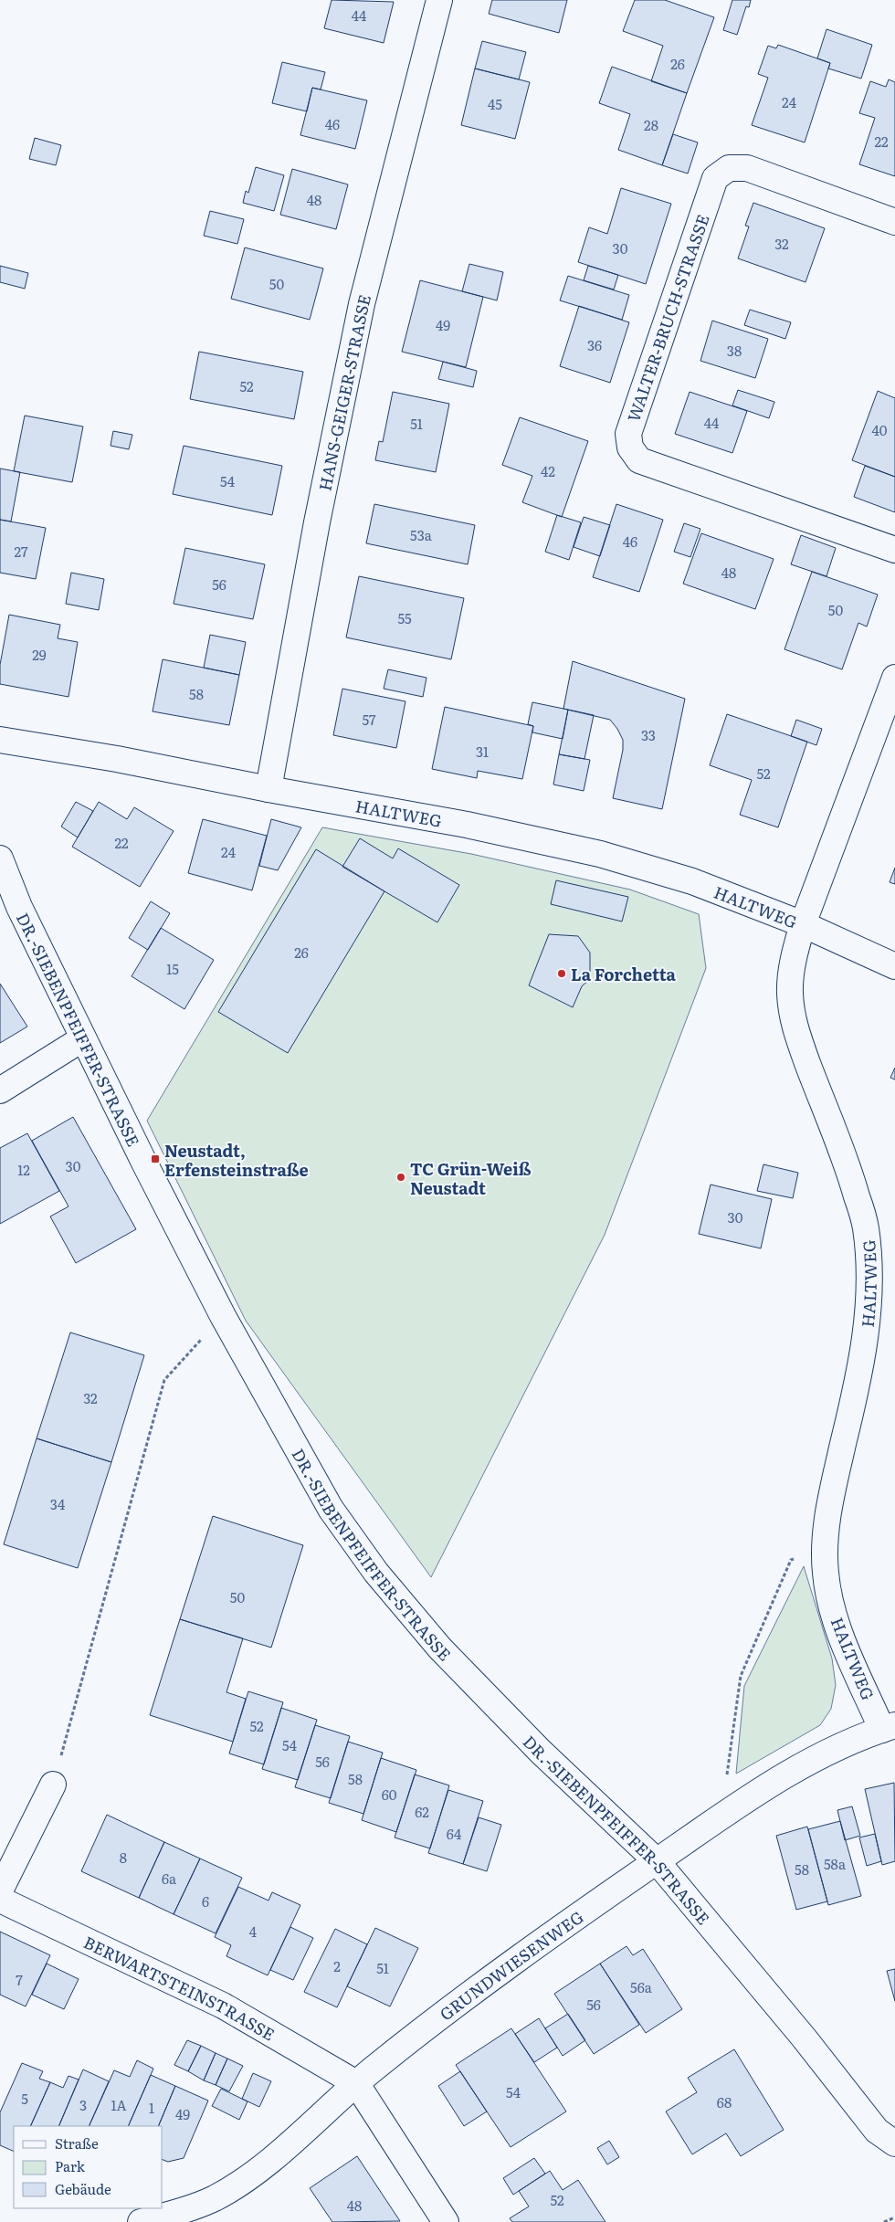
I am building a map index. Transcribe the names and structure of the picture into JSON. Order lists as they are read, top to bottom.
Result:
{
  "streets": {
    "street": [
      "WALTER-BRUCH-STRASSE",
      "HANS-GEIGER-STRASSE",
      "HALTWEG",
      "DR.-SIEBENPFEIFFER-STRASSE",
      "GRUNDWIESENWEG",
      "BERWARTSTEINSTRASSE"
    ]
  },
  "crossings": [
    ["HANS-GEIGER-STRASSE", "HALTWEG"],
    ["HALTWEG", "GRUNDWIESENWEG"],
    ["DR.-SIEBENPFEIFFER-STRASSE", "GRUNDWIESENWEG"],
    ["GRUNDWIESENWEG", "BERWARTSTEINSTRASSE"]
  ],
  "places": {
    "other": ["La Forchetta", "TC Grün-Weiß Neustadt"],
    "transit": ["Neustadt, Erfensteinstraße"]
  },
  "house_numbers": [
    "44",
    "26",
    "24",
    "45",
    "46",
    "28",
    "22",
    "48",
    "32",
    "30",
    "50",
    "49",
    "36",
    "38",
    "52",
    "44",
    "51",
    "40",
    "42",
    "54",
    "53a",
    "46",
    "27",
    "48",
    "56",
    "50",
    "55",
    "29",
    "58",
    "57",
    "33",
    "31",
    "52",
    "22",
    "24",
    "26",
    "15",
    "30",
    "12",
    "30",
    "32",
    "34",
    "50",
    "52",
    "54",
    "56",
    "58",
    "60",
    "62",
    "64",
    "8",
    "58a",
    "58",
    "6a",
    "6",
    "4",
    "2",
    "51",
    "7",
    "56a",
    "56",
    "54",
    "5",
    "68",
    "3",
    "1A",
    "1",
    "49",
    "52",
    "48"
  ],
  "legend": ["Straße", "Park", "Gebäude"]
}
